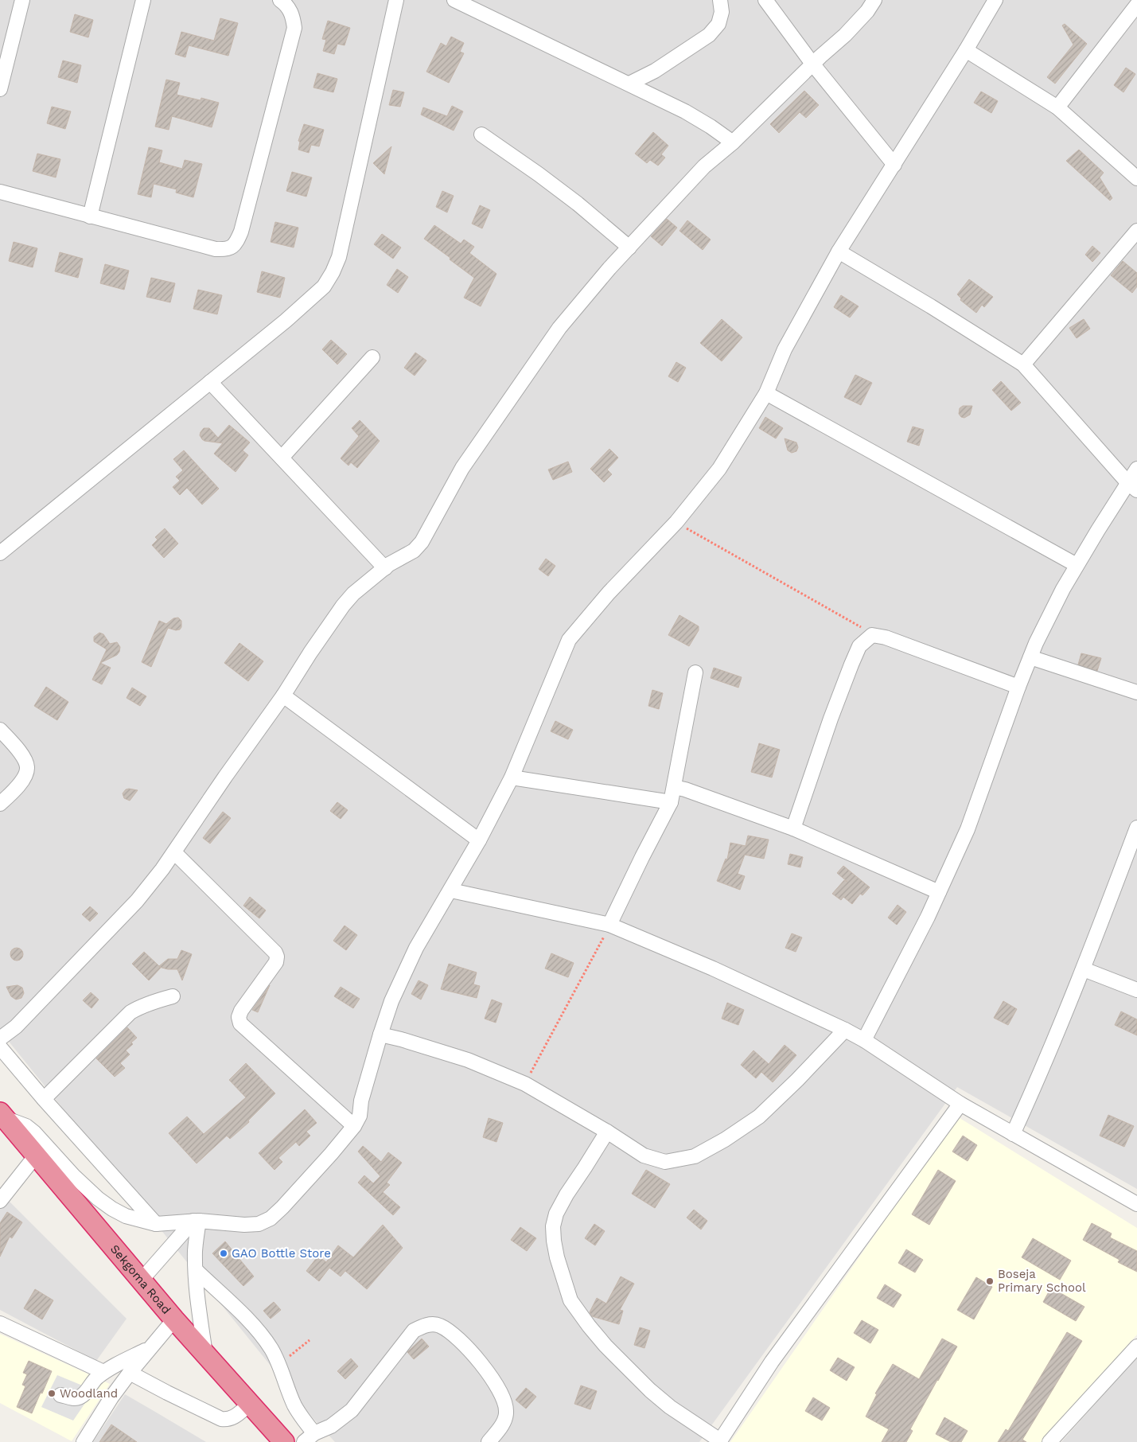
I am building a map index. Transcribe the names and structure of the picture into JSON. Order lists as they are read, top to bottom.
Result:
{
  "streets": {
    "highway": ["Sekgoma Road"]
  },
  "places": ["GAO Bottle Store", "Boseja Primary School", "Woodland"]
}
